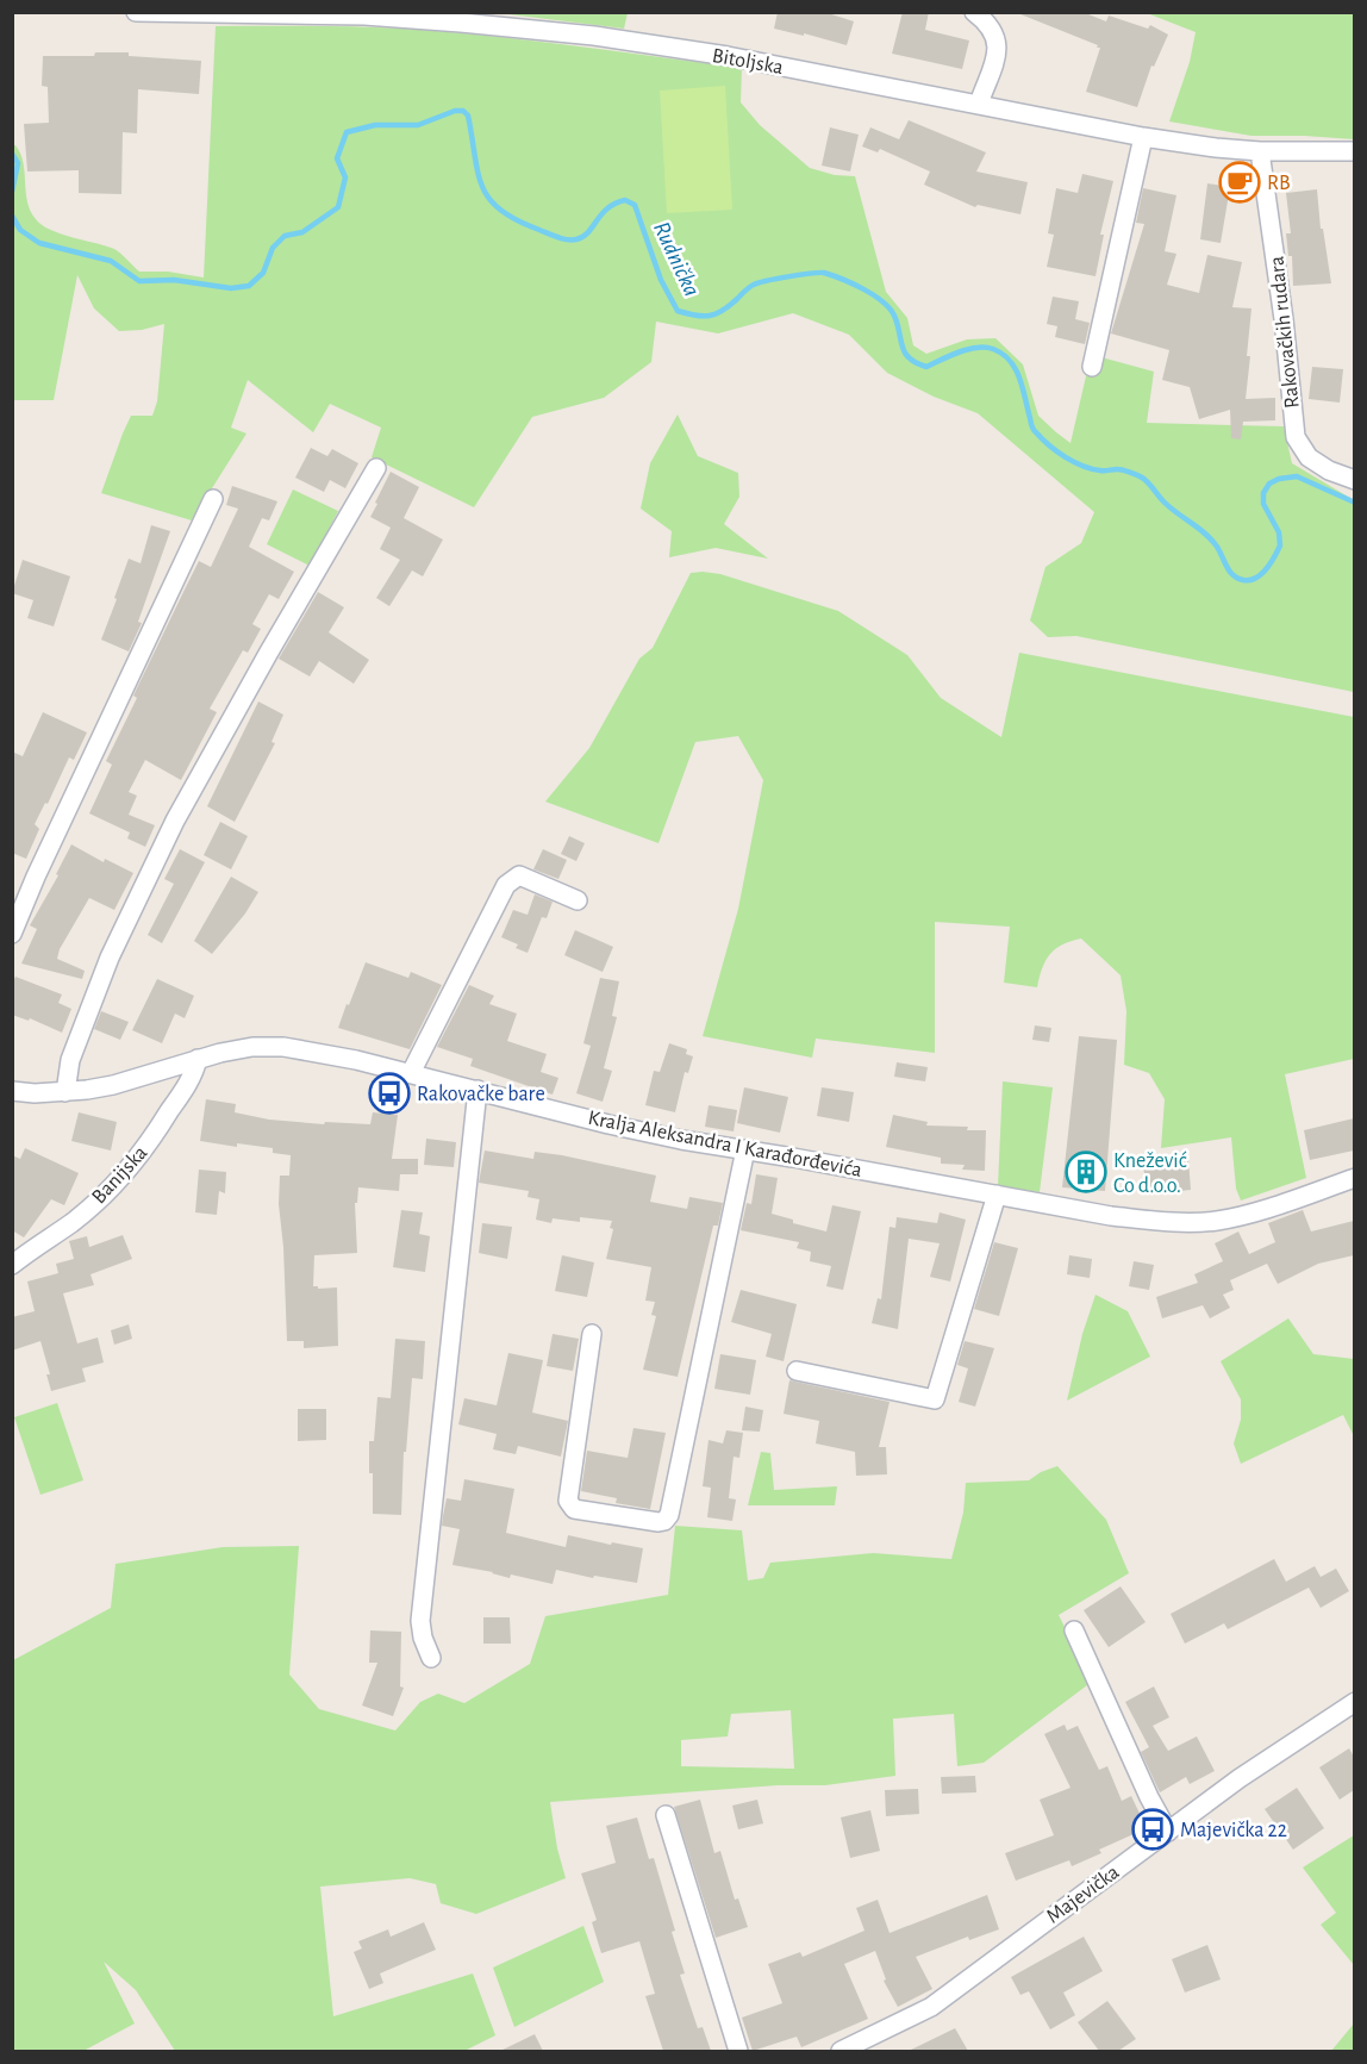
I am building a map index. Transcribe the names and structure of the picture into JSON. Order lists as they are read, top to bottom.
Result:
{
  "streets": {
    "street": [
      "Bitoljska",
      "Rakovačkih rudara",
      "Kralja Aleksandra I Karađorđevića",
      "Banijska",
      "Majevička"
    ]
  },
  "crossings": [
    ["Bitoljska", "Rakovačkih rudara"],
    ["Kralja Aleksandra I Karađorđevića", "Banijska"]
  ],
  "water": ["Rudnička"],
  "places": {
    "cafe": ["RB"],
    "bus stop": ["Rakovačke bare", "Majevička 22"],
    "building": ["Knežević Co d.o.o."]
  }
}
